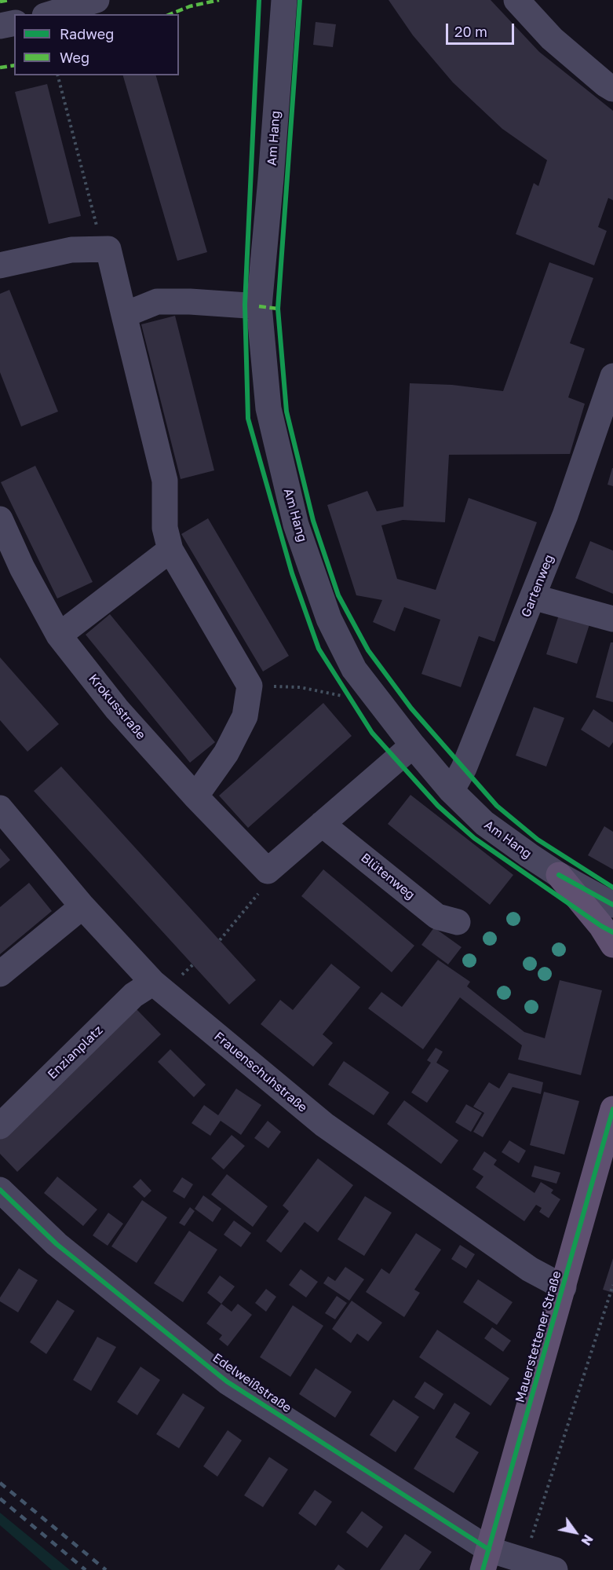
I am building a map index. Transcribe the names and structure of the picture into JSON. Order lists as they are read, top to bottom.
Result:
{
  "streets": {
    "main road": ["Mauerstettener Straße"],
    "street": [
      "Am Hang",
      "Gartenweg",
      "Krokusstraße",
      "Blütenweg",
      "Enzianplatz",
      "Frauenschuhstraße",
      "Edelweißstraße"
    ]
  },
  "crossings": [
    ["Am Hang", "Gartenweg"],
    ["Enzianplatz", "Frauenschuhstraße"],
    ["Frauenschuhstraße", "Mauerstettener Straße"],
    ["Mauerstettener Straße", "Edelweißstraße"]
  ],
  "legend": ["Radweg", "Weg"],
  "scale_bar": "20 m",
  "north": "bottom right"
}
